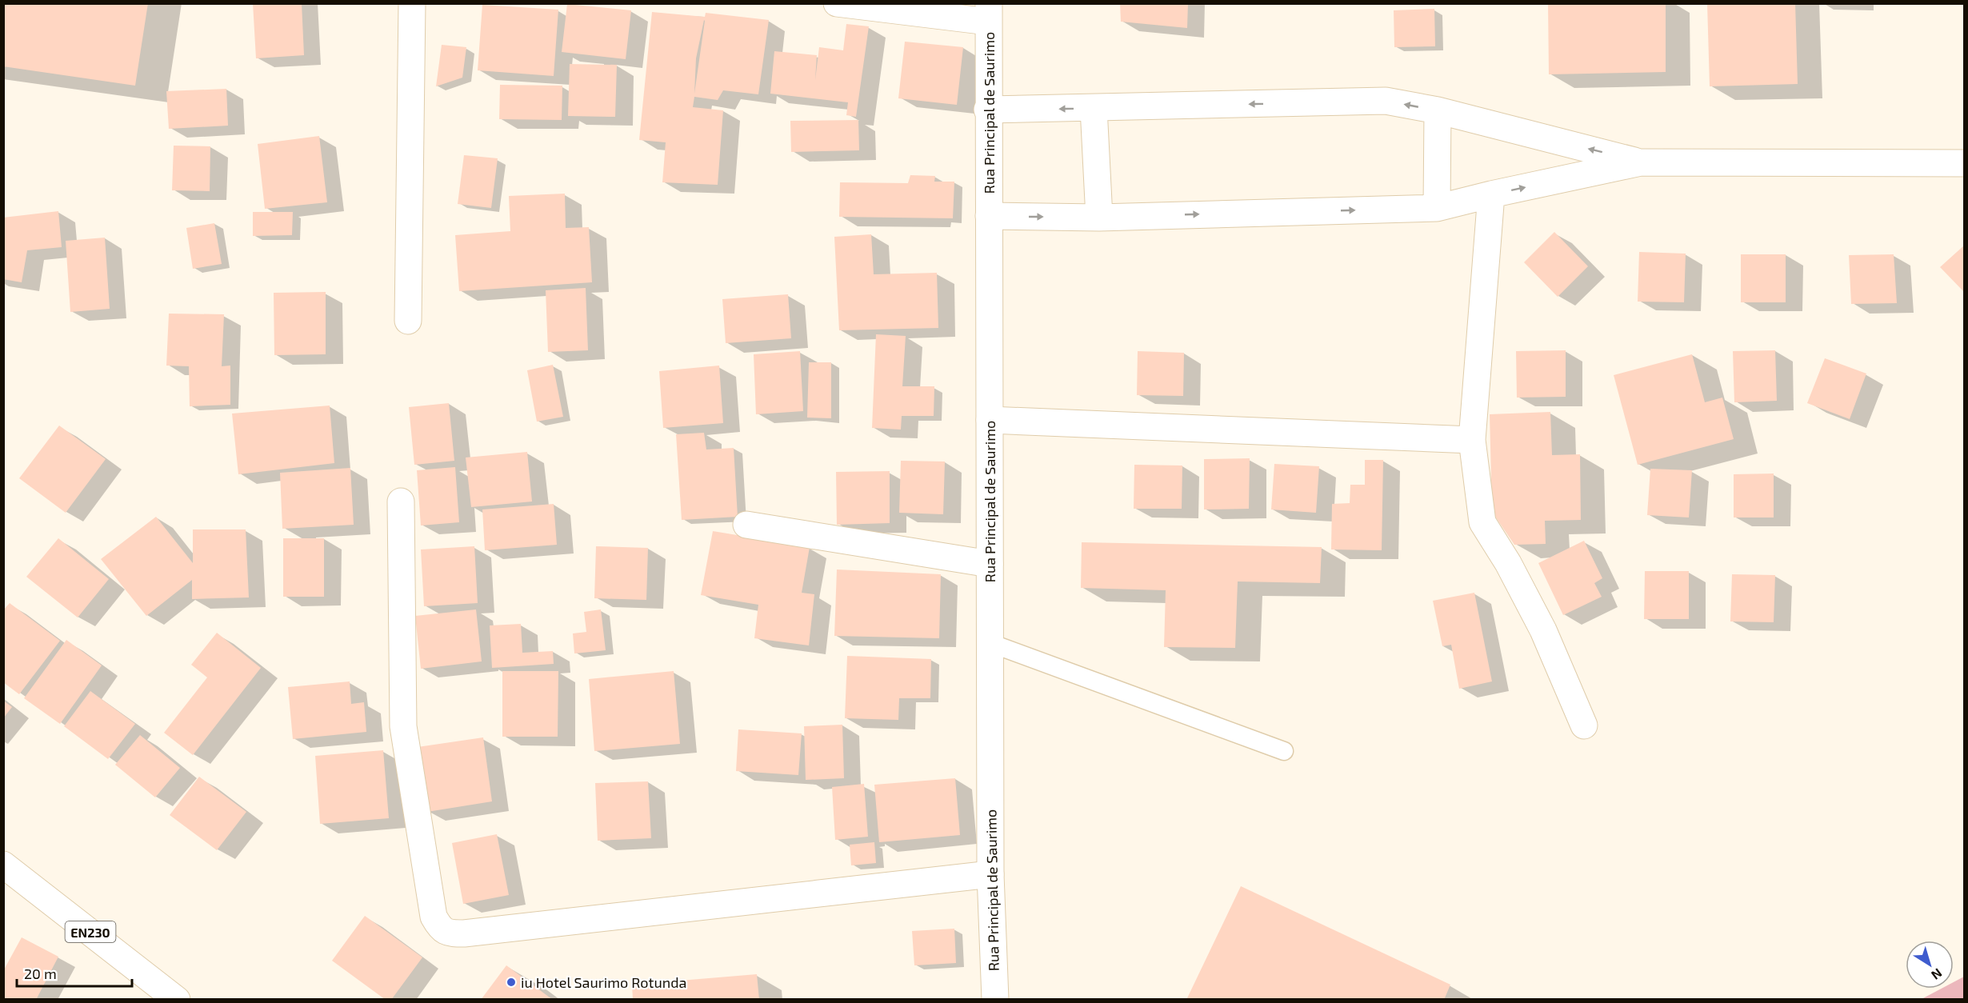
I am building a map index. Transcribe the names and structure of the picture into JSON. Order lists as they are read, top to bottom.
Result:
{
  "streets": {
    "street": ["Rua Principal de Saurimo", "EN230"]
  },
  "places": ["iu Hotel Saurimo Rotunda"],
  "scale_bar": "20 m",
  "north": "bottom right"
}
